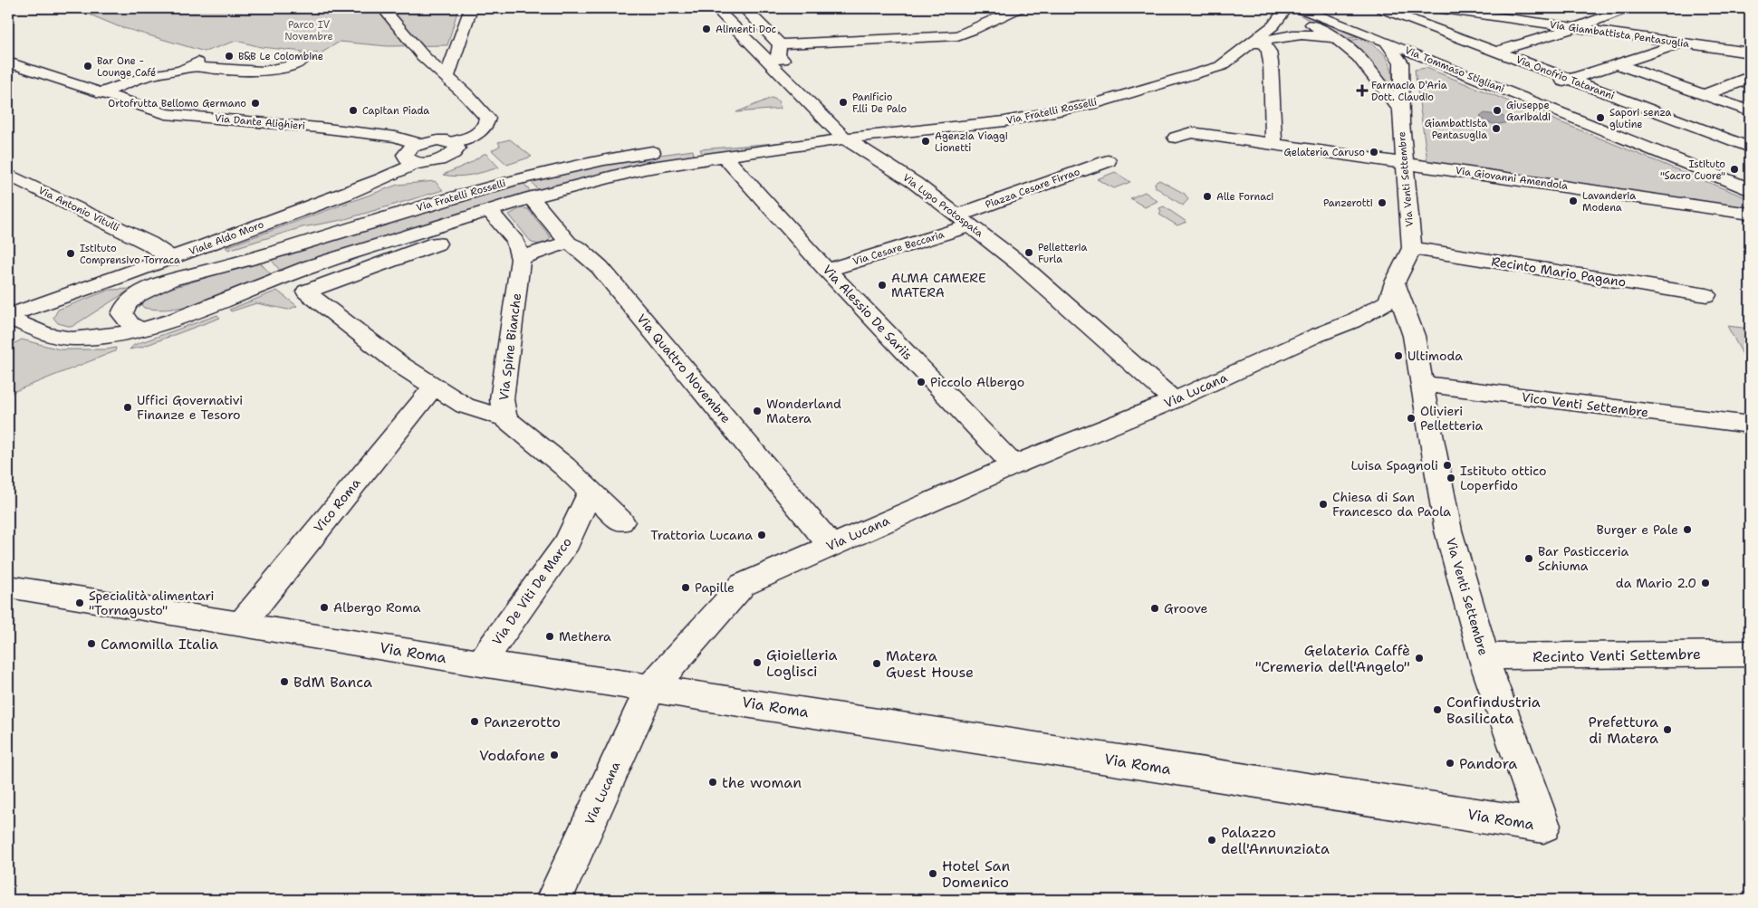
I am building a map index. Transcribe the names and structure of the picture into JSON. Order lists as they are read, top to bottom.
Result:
{
  "streets": {
    "street": [
      "Via Giambattista Pentasuglia",
      "Via Tommaso Stigliani",
      "Via Onofrio Tataranni",
      "Via Fratelli Rosselli",
      "Via Dante Alighieri",
      "Via Giovanni Amendola",
      "Via Venti Settembre",
      "Piazza Cesare Firrao",
      "Via Lupo Protospata",
      "Via Antonio Vitulli",
      "Viale Aldo Moro",
      "Via Cesare Beccaria",
      "Recinto Mario Pagano",
      "Via Alessio De Sariis",
      "Via Spine Bianche",
      "Via Quattro Novembre",
      "Via Lucana",
      "Vico Venti Settembre",
      "Vico Roma",
      "Via De Viti De Marco",
      "Via Roma",
      "Recinto Venti Settembre"
    ]
  },
  "crossings": [
    ["Via Tommaso Stigliani", "Via Venti Settembre"],
    ["Via Fratelli Rosselli", "Via Lupo Protospata"],
    ["Via Fratelli Rosselli", "Viale Aldo Moro"],
    ["Via Fratelli Rosselli", "Via Alessio De Sariis"],
    ["Via Fratelli Rosselli", "Via Spine Bianche"],
    ["Via Fratelli Rosselli", "Via Quattro Novembre"],
    ["Via Giovanni Amendola", "Via Venti Settembre"],
    ["Via Venti Settembre", "Recinto Mario Pagano"],
    ["Via Venti Settembre", "Via Lucana"],
    ["Via Venti Settembre", "Vico Venti Settembre"],
    ["Via Venti Settembre", "Via Roma"],
    ["Via Venti Settembre", "Recinto Venti Settembre"],
    ["Piazza Cesare Firrao", "Via Lupo Protospata"],
    ["Piazza Cesare Firrao", "Via Cesare Beccaria"],
    ["Via Lupo Protospata", "Via Cesare Beccaria"],
    ["Via Lupo Protospata", "Via Lucana"],
    ["Via Antonio Vitulli", "Viale Aldo Moro"],
    ["Via Cesare Beccaria", "Via Alessio De Sariis"],
    ["Via Alessio De Sariis", "Via Lucana"],
    ["Via Spine Bianche", "Via De Viti De Marco"],
    ["Via Quattro Novembre", "Via Lucana"],
    ["Via Lucana", "Via Roma"],
    ["Vico Roma", "Via Roma"],
    ["Via De Viti De Marco", "Via Roma"]
  ],
  "parks": ["Parco IV Novembre"],
  "places": {
    "other": [
      "Alimenti Doc",
      "B&B Le Colombine",
      "Bar One - Lounge Café",
      "Panificio F.lli De Palo",
      "Ortofrutta Bellomo Germano",
      "Capitan Piada",
      "Giuseppe Garibaldi",
      "Sapori senza glutine",
      "Giambattista Pentasuglia",
      "Agenzia Viaggi Lionetti",
      "Gelateria Caruso",
      "Istituto \"Sacro Cuore\"",
      "Alle Fornaci",
      "Lavanderia Modena",
      "Panzerotti",
      "Pelletteria Furla",
      "Istituto Comprensivo Torraca",
      "ALMA CAMERE MATERA",
      "Ultimoda",
      "Piccolo Albergo",
      "Uffici Governativi Finanze e Tesoro",
      "Wonderland Matera",
      "Olivieri Pelletteria",
      "Luisa Spagnoli",
      "Istituto ottico Loperfido",
      "Chiesa di San Francesco da Paola",
      "Burger e Pale",
      "Trattoria Lucana",
      "Bar Pasticceria Schiuma",
      "da Mario 2.0",
      "Papille",
      "Specialità alimentari \"Tornagusto\"",
      "Albergo Roma",
      "Groove",
      "Methera",
      "Camomilla Italia",
      "Gelateria Caffè \"Cremeria dell'Angelo\"",
      "Gioielleria Loglisci",
      "Matera Guest House",
      "BdM Banca",
      "Confindustria Basilicata",
      "Panzerotto",
      "Prefettura di Matera",
      "Vodafone",
      "Pandora",
      "the woman",
      "Palazzo dell'Annunziata",
      "Hotel San Domenico"
    ],
    "health": ["Farmacia D'Aria Dott. Claudio"]
  }
}
